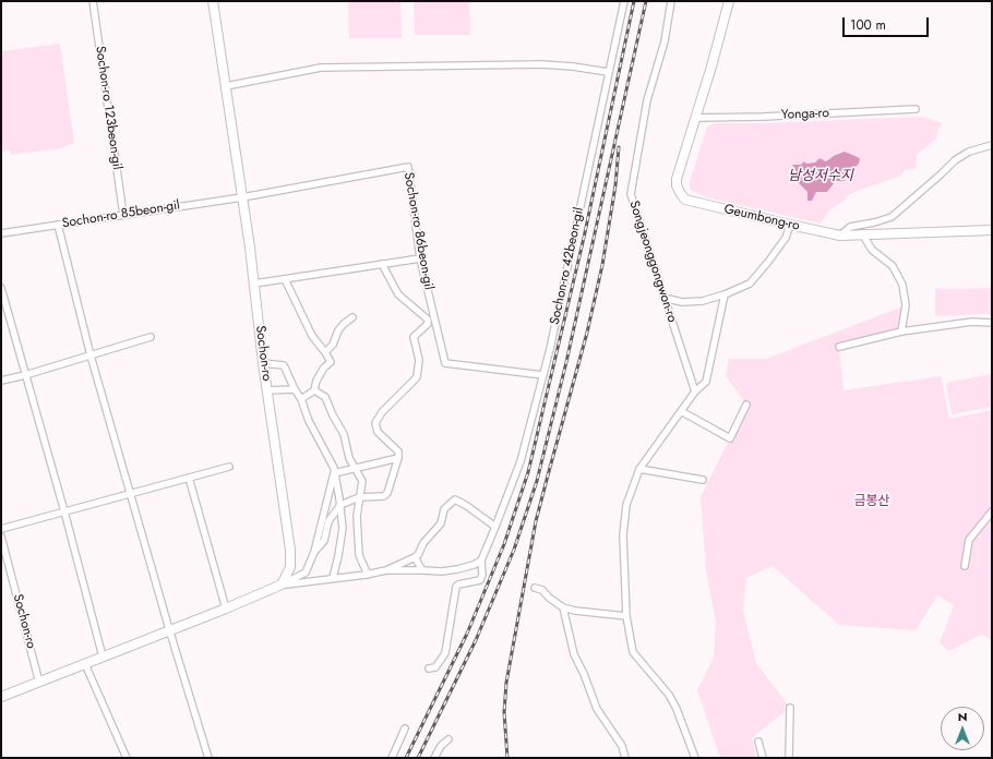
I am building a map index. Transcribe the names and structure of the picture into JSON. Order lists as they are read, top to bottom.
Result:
{
  "streets": {
    "street": [
      "Sochon-ro 123beon-gil",
      "Yonga-ro",
      "Sochon-ro 85beon-gil",
      "Geumbong-ro",
      "Sochon-ro 86beon-gil",
      "Songjeonggongwon-ro",
      "Sochon-ro 42beon-gil",
      "Sochon-ro"
    ]
  },
  "crossings": [
    ["Sochon-ro 123beon-gil", "Sochon-ro 85beon-gil"],
    ["Yonga-ro", "Geumbong-ro"],
    ["Sochon-ro 85beon-gil", "Sochon-ro 86beon-gil"],
    ["Sochon-ro 85beon-gil", "Sochon-ro"],
    ["Sochon-ro 86beon-gil", "Sochon-ro 42beon-gil"],
    ["Sochon-ro 86beon-gil", "Sochon-ro"]
  ],
  "water": ["남성저수지"],
  "parks": ["금봉산"],
  "scale_bar": "100 m",
  "north": "top"
}
